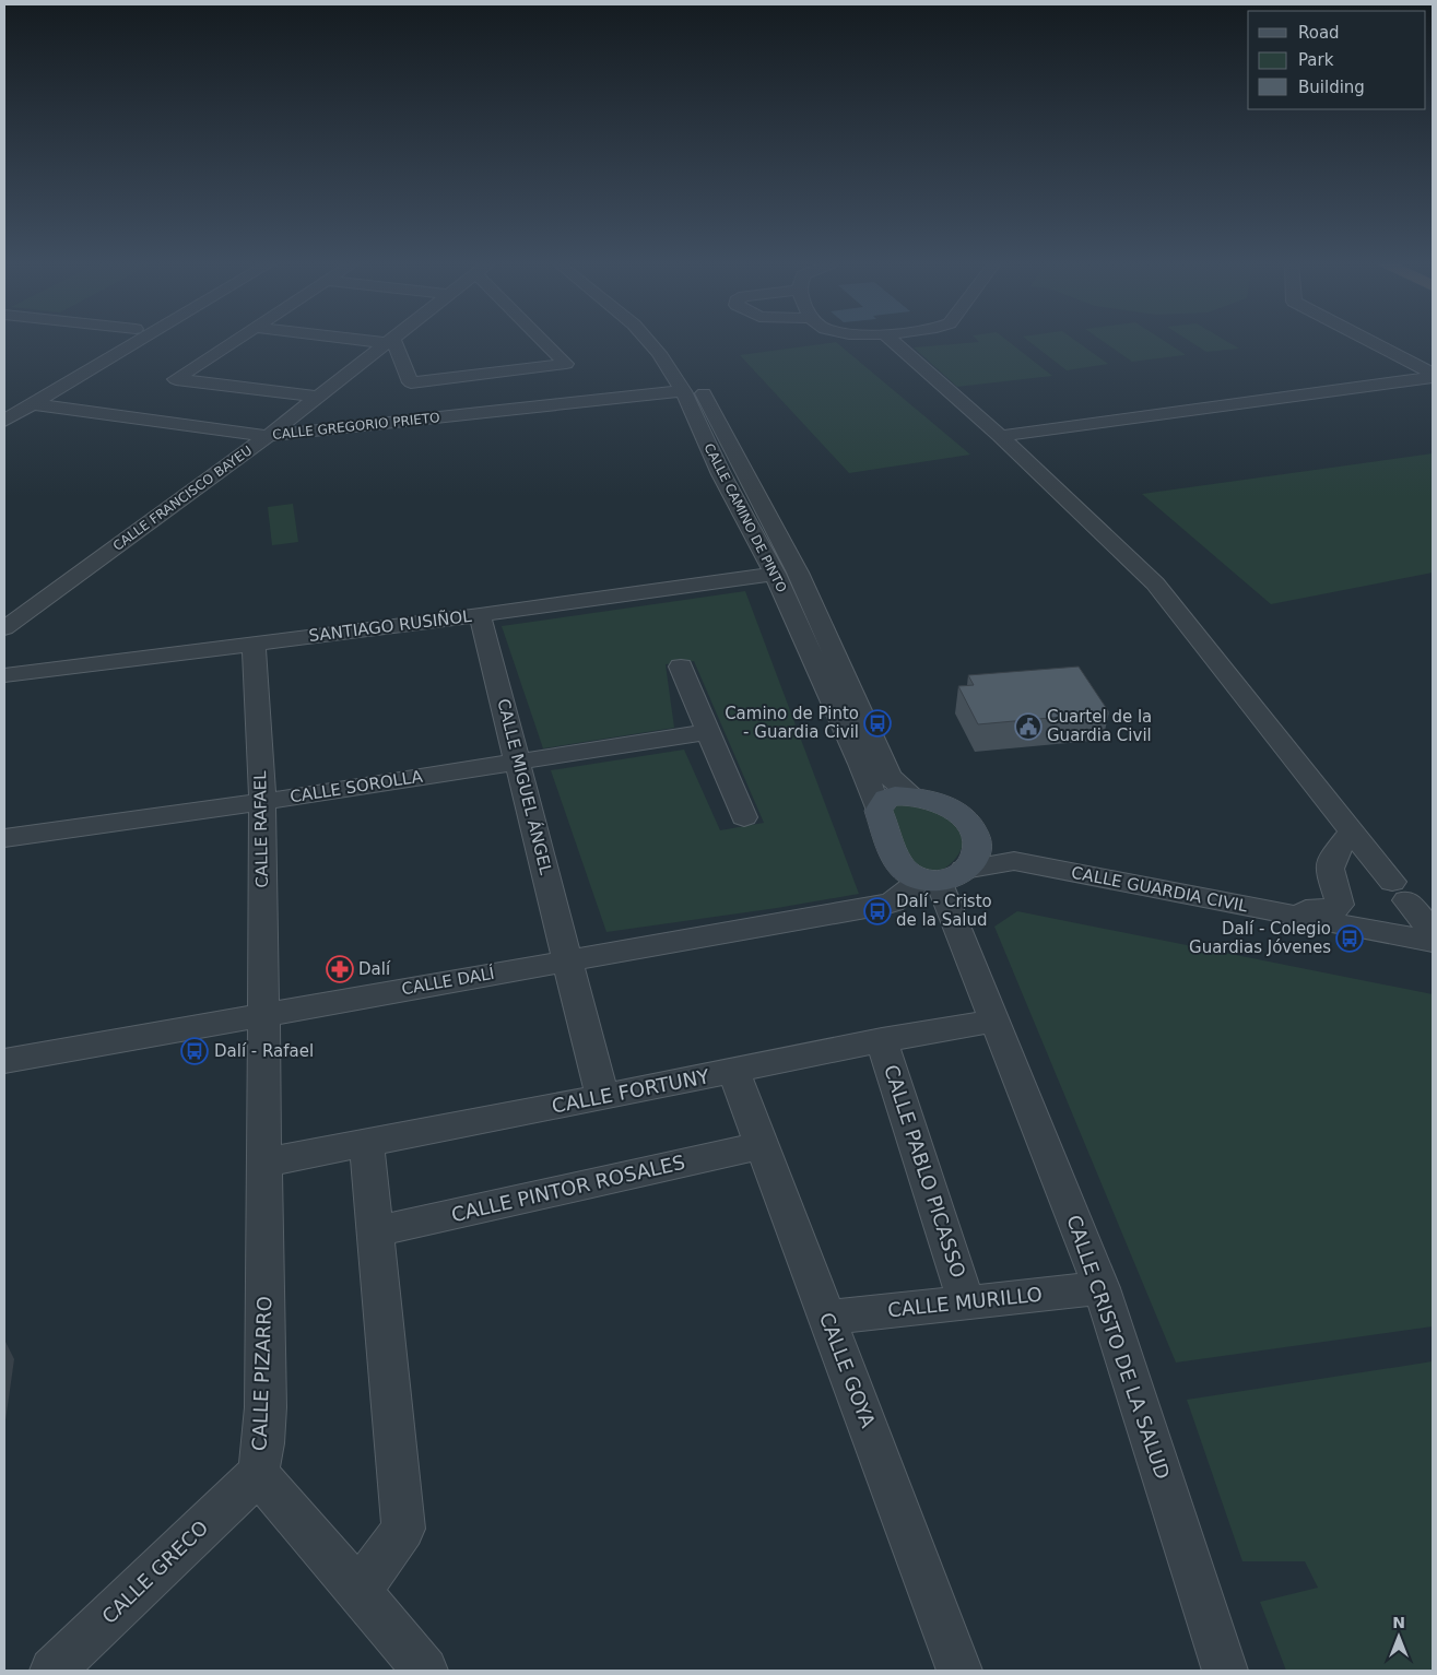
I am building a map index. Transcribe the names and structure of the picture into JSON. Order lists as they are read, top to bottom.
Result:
{
  "streets": {
    "street": [
      "CALLE GREGORIO PRIETO",
      "CALLE FRANCISCO BAYEU",
      "CALLE CAMINO DE PINTO",
      "SANTIAGO RUSIÑOL",
      "CALLE SOROLLA",
      "CALLE MIGUEL ÁNGEL",
      "CALLE RAFAEL",
      "CALLE GUARDIA CIVIL",
      "CALLE DALÍ",
      "CALLE FORTUNY",
      "CALLE PABLO PICASSO",
      "CALLE PINTOR ROSALES",
      "CALLE MURILLO",
      "CALLE CRISTO DE LA SALUD",
      "CALLE GOYA",
      "CALLE PIZARRO",
      "CALLE GRECO"
    ]
  },
  "crossings": [
    ["CALLE GREGORIO PRIETO", "CALLE FRANCISCO BAYEU"],
    ["CALLE GREGORIO PRIETO", "CALLE CAMINO DE PINTO"],
    ["CALLE CAMINO DE PINTO", "SANTIAGO RUSIÑOL"],
    ["CALLE CAMINO DE PINTO", "CALLE DALÍ"],
    ["CALLE CAMINO DE PINTO", "CALLE CRISTO DE LA SALUD"],
    ["SANTIAGO RUSIÑOL", "CALLE MIGUEL ÁNGEL"],
    ["SANTIAGO RUSIÑOL", "CALLE RAFAEL"],
    ["CALLE SOROLLA", "CALLE MIGUEL ÁNGEL"],
    ["CALLE SOROLLA", "CALLE RAFAEL"],
    ["CALLE MIGUEL ÁNGEL", "CALLE DALÍ"],
    ["CALLE MIGUEL ÁNGEL", "CALLE FORTUNY"],
    ["CALLE RAFAEL", "CALLE DALÍ"],
    ["CALLE RAFAEL", "CALLE PIZARRO"],
    ["CALLE DALÍ", "CALLE CRISTO DE LA SALUD"],
    ["CALLE DALÍ", "CALLE PIZARRO"],
    ["CALLE FORTUNY", "CALLE PABLO PICASSO"],
    ["CALLE FORTUNY", "CALLE CRISTO DE LA SALUD"],
    ["CALLE FORTUNY", "CALLE GOYA"],
    ["CALLE FORTUNY", "CALLE PIZARRO"],
    ["CALLE PABLO PICASSO", "CALLE MURILLO"],
    ["CALLE PINTOR ROSALES", "CALLE GOYA"],
    ["CALLE MURILLO", "CALLE CRISTO DE LA SALUD"],
    ["CALLE MURILLO", "CALLE GOYA"],
    ["CALLE PIZARRO", "CALLE GRECO"]
  ],
  "places": {
    "bus stop": [
      "Camino de Pinto - Guardia Civil",
      "Dalí - Cristo de la Salud",
      "Dalí - Colegio Guardias Jóvenes",
      "Dalí - Rafael"
    ],
    "public building": ["Cuartel de la Guardia Civil"],
    "pharmacy": ["Dalí"]
  },
  "legend": ["Road", "Park", "Building"],
  "north": "top"
}
